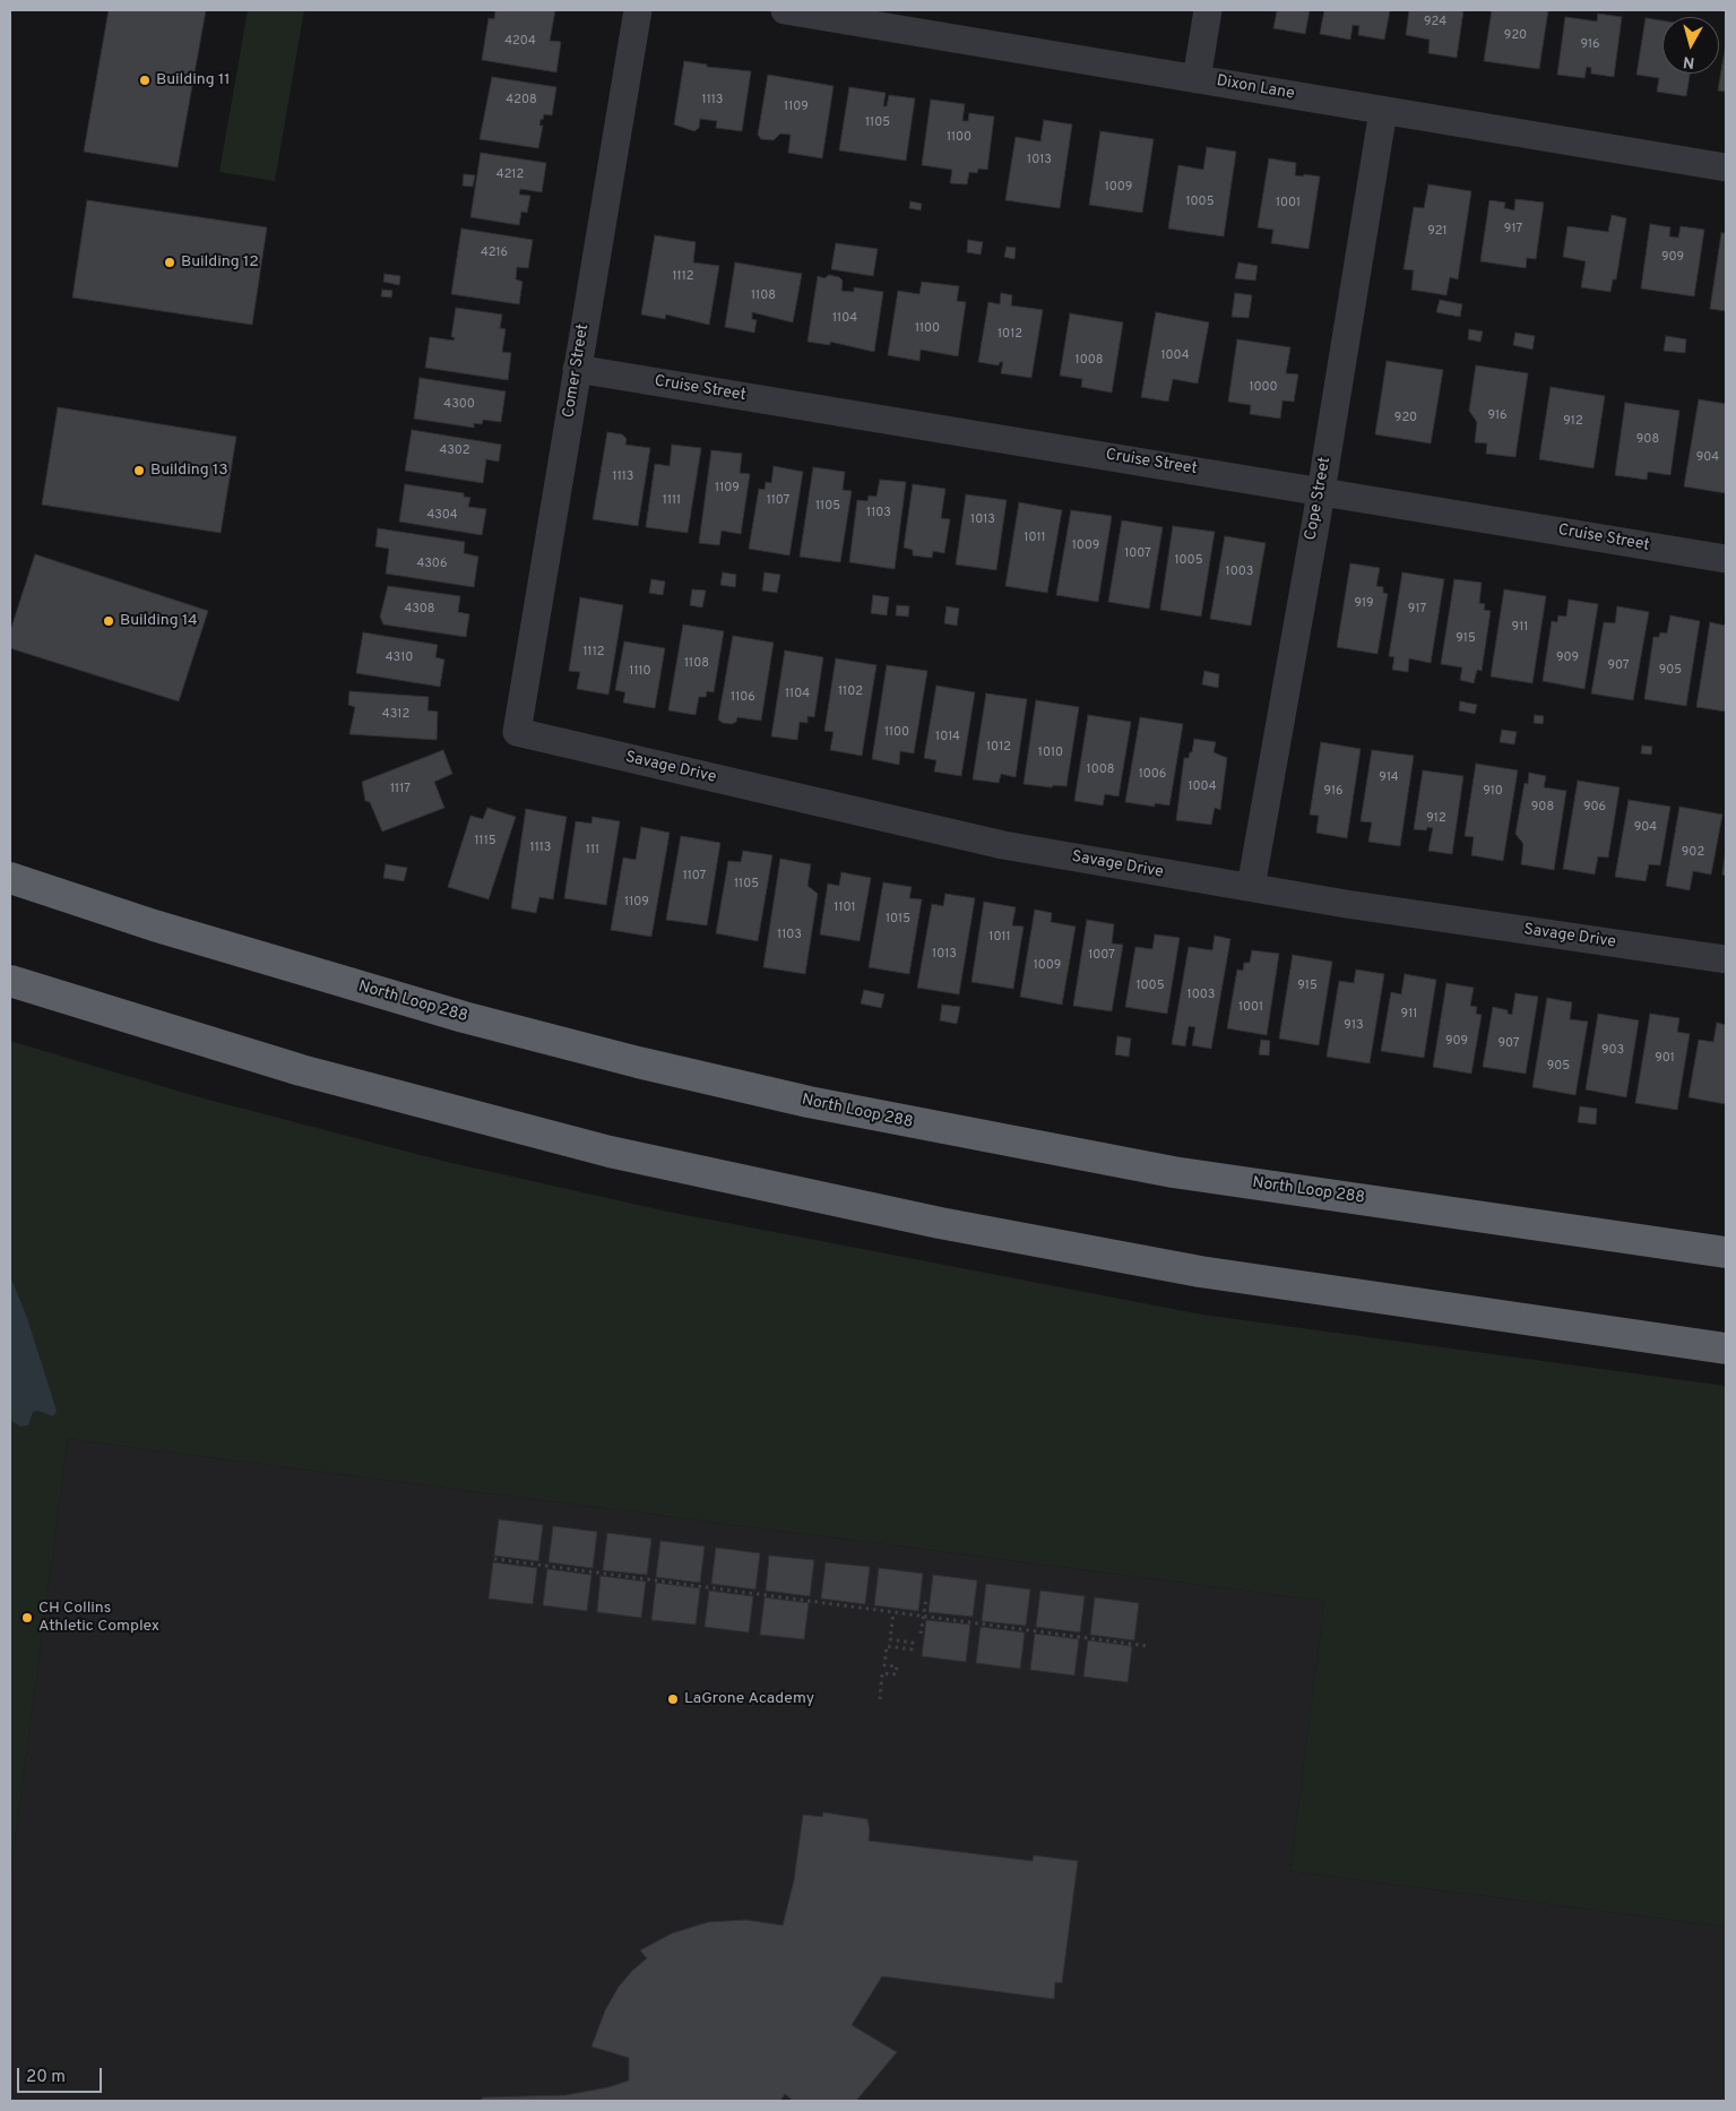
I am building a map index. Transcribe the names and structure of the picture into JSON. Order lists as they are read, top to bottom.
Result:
{
  "streets": {
    "highway": ["North Loop 288"],
    "street": [
      "Dixon Lane",
      "Comer Street",
      "Cruise Street",
      "Cope Street",
      "Savage Drive"
    ]
  },
  "crossings": [
    ["Dixon Lane", "Cope Street"],
    ["Comer Street", "Cruise Street"],
    ["Comer Street", "Savage Drive"],
    ["Cruise Street", "Cope Street"],
    ["Cope Street", "Savage Drive"]
  ],
  "places": [
    "Building 11",
    "Building 12",
    "Building 13",
    "Building 14",
    "CH Collins Athletic Complex",
    "LaGrone Academy"
  ],
  "house_numbers": [
    "924",
    "920",
    "4204",
    "916",
    "4208",
    "1113",
    "1109",
    "1105",
    "1100",
    "1013",
    "4212",
    "1009",
    "1005",
    "1001",
    "917",
    "921",
    "4216",
    "909",
    "1112",
    "1108",
    "1104",
    "1100",
    "1012",
    "1004",
    "1008",
    "1000",
    "4300",
    "916",
    "920",
    "912",
    "908",
    "4302",
    "904",
    "1113",
    "1109",
    "1111",
    "1107",
    "1105",
    "1103",
    "4304",
    "1013",
    "1011",
    "1009",
    "1007",
    "1005",
    "4306",
    "1003",
    "919",
    "4308",
    "917",
    "911",
    "915",
    "1112",
    "4310",
    "909",
    "1108",
    "907",
    "905",
    "1110",
    "1102",
    "1104",
    "1106",
    "4312",
    "1100",
    "1014",
    "1012",
    "1010",
    "1008",
    "1006",
    "914",
    "1004",
    "1117",
    "916",
    "910",
    "908",
    "906",
    "912",
    "904",
    "1115",
    "1113",
    "111",
    "902",
    "1107",
    "1105",
    "1109",
    "1101",
    "1015",
    "1103",
    "1011",
    "1013",
    "1007",
    "1009",
    "1005",
    "915",
    "1003",
    "1001",
    "911",
    "913",
    "909",
    "907",
    "903",
    "901",
    "905"
  ],
  "scale_bar": "20 m",
  "north": "bottom"
}
